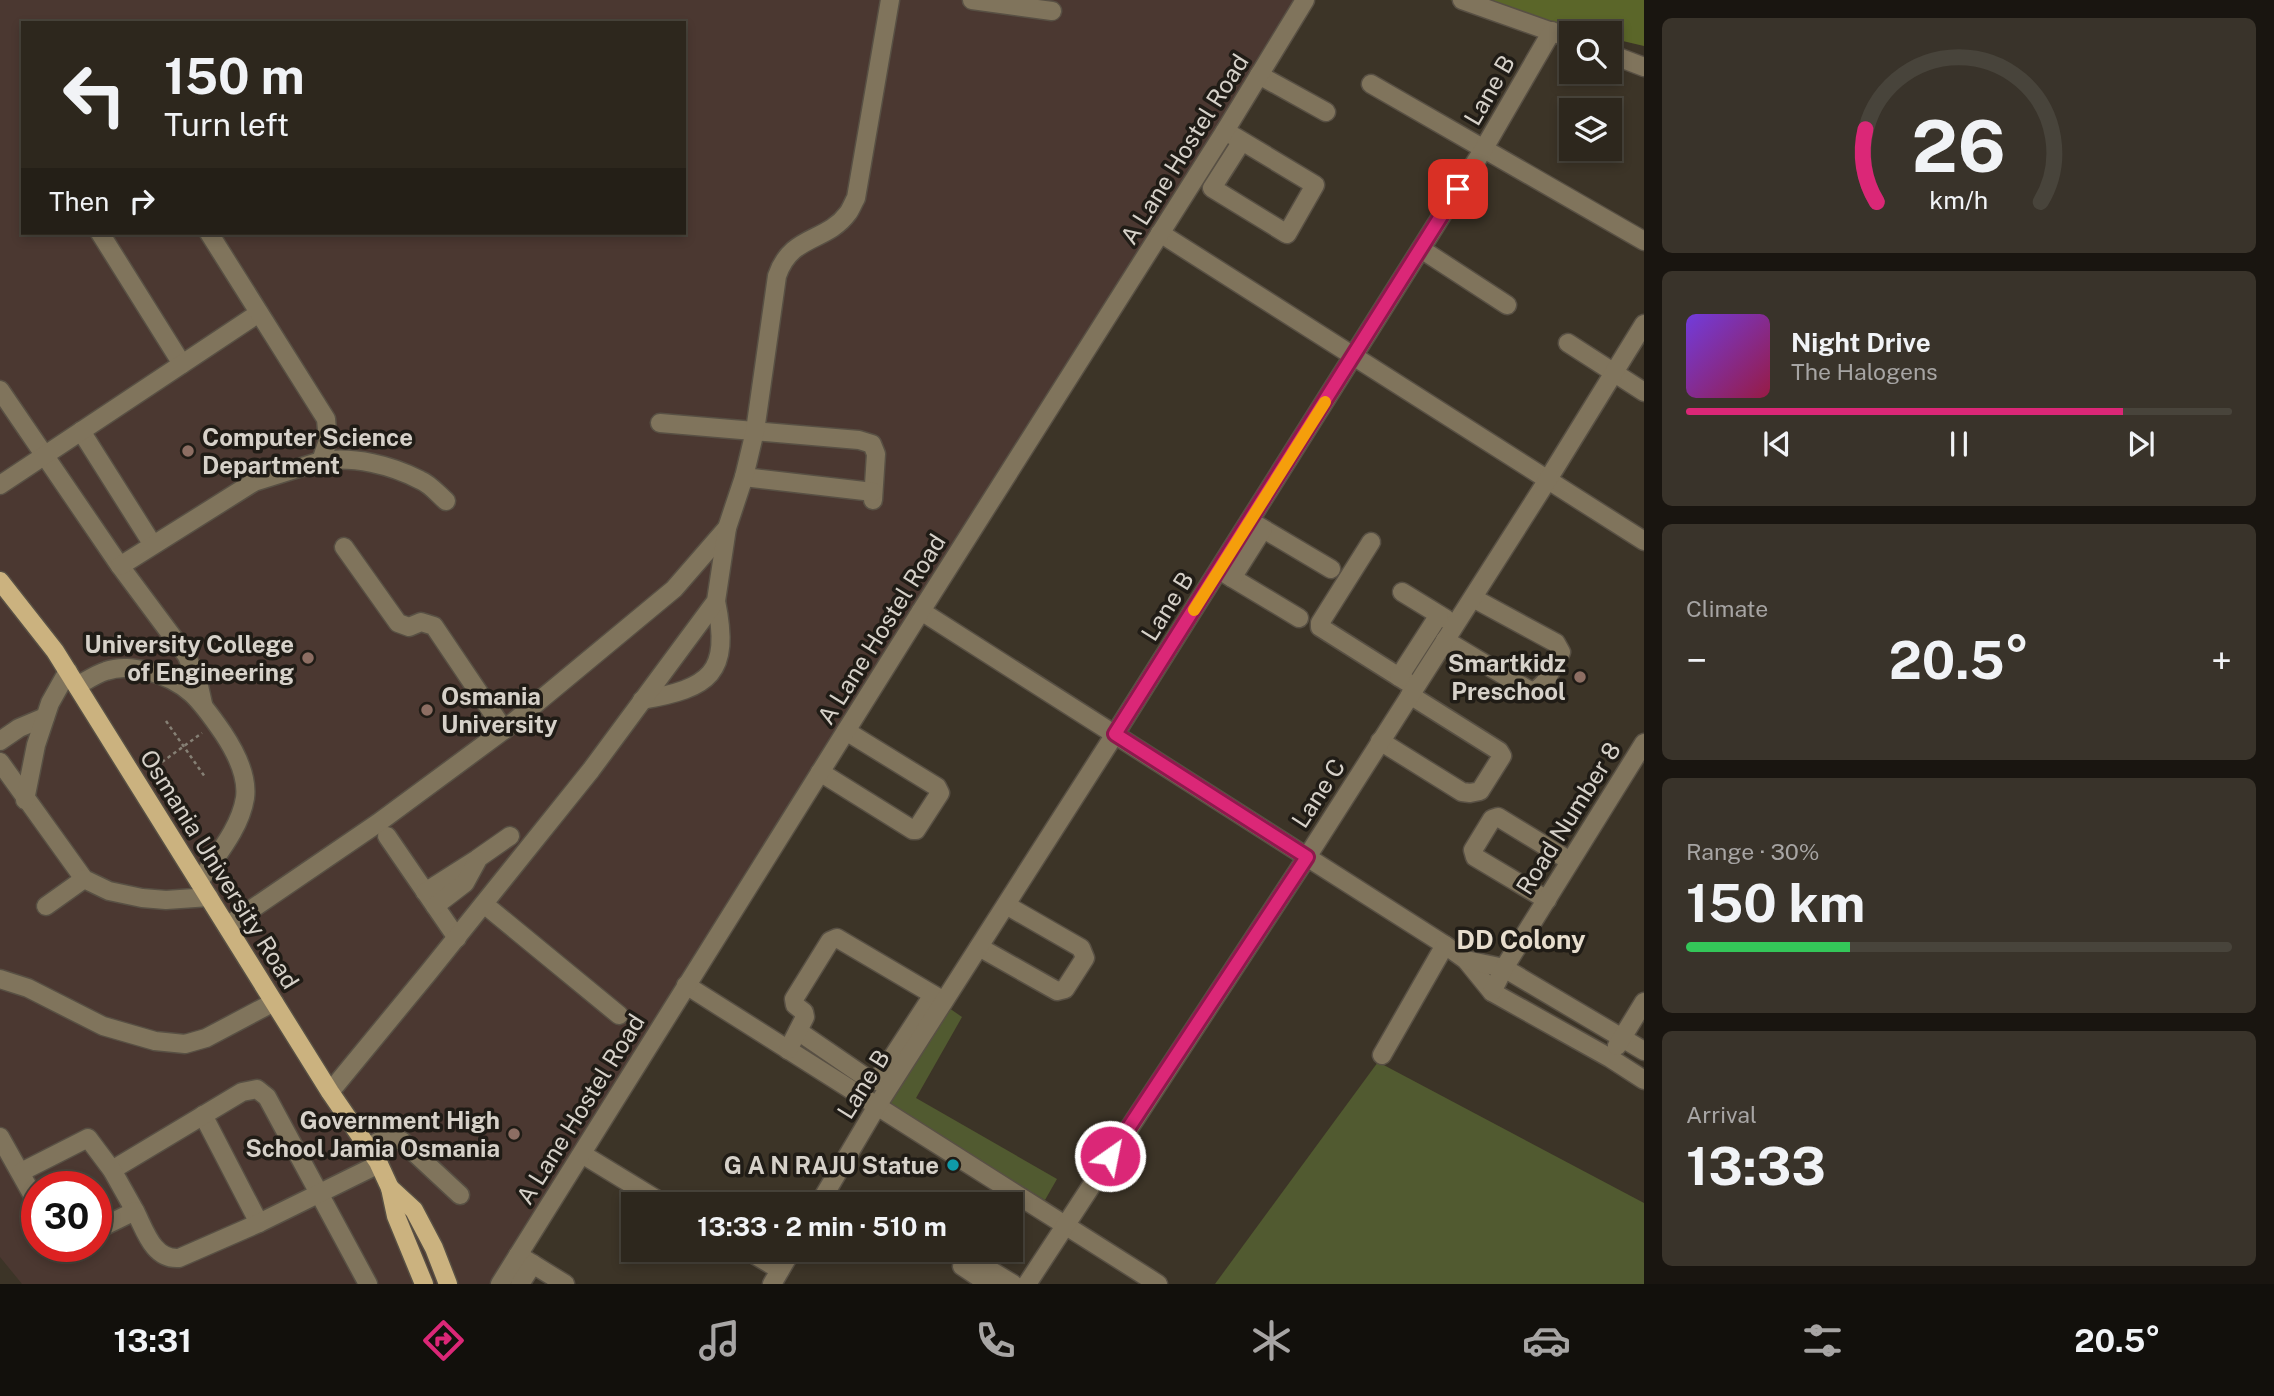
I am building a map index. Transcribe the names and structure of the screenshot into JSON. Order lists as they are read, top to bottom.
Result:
{
  "streets": {
    "main road": ["Osmania University Road"],
    "street": [
      "Lane B",
      "A Lane Hostel Road",
      "Lane C",
      "Road Number 8"
    ]
  },
  "districts": ["DD Colony"],
  "places": [
    "Computer Science Department",
    "University College of Engineering",
    "Smartkidz Preschool",
    "Osmania University",
    "Government High School Jamia Osmania",
    "G A N RAJU Statue"
  ],
  "page": {
    "turn": ["150 m", "Turn left"],
    "then": "Then",
    "song": ["Night Drive", "The Halogens"],
    "tile": [
      "Climate",
      ["Range · 30%", "150 km"],
      ["Arrival", "13:33"]
    ],
    "heat": ["−", "20.5°", "+"],
    "limit": "30",
    "trip": "13:33 · 2 min · 510 m",
    "tabs": ["13:31", "20.5°"],
    "gauge": ["26", "km/h"]
  }
}
